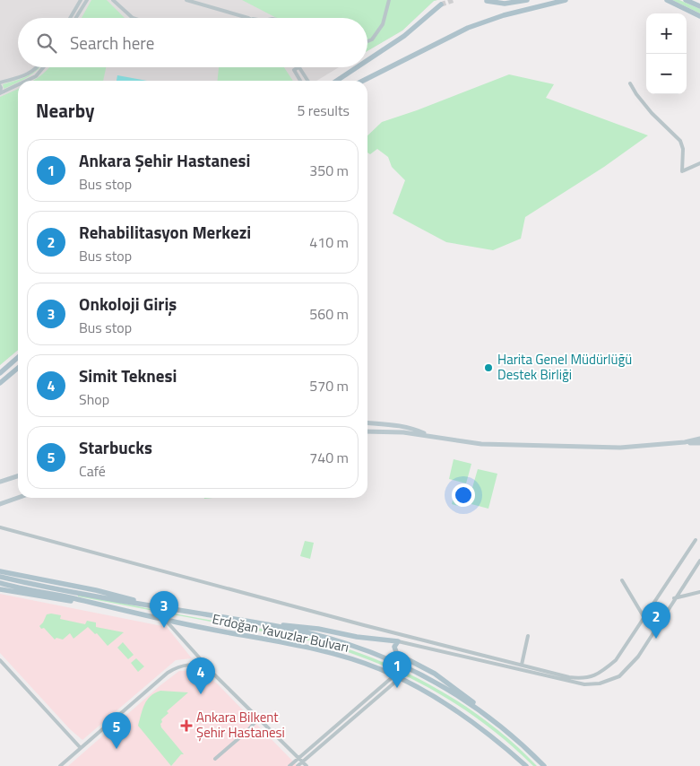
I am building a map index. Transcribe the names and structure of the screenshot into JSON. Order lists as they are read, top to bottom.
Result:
{
  "streets": {
    "main road": ["Erdoğan Yavuzlar Bulvarı"]
  },
  "places": {
    "other": ["Harita Genel Müdürlüğü Destek Birliği"],
    "health": ["Ankara Bilkent Şehir Hastanesi"]
  },
  "page": {
    "map_buttons": ["+", "−"],
    "search": "Search here",
    "heading": ["Nearby", "5 results"],
    "list": [
      {
        "mark": "1",
        "name": "Ankara Şehir Hastanesi",
        "note": "Bus stop",
        "value": "350 m"
      },
      {
        "mark": "2",
        "name": "Rehabilitasyon Merkezi",
        "note": "Bus stop",
        "value": "410 m"
      },
      {
        "mark": "3",
        "name": "Onkoloji Giriş",
        "note": "Bus stop",
        "value": "560 m"
      },
      {
        "mark": "4",
        "name": "Simit Teknesi",
        "note": "Shop",
        "value": "570 m"
      },
      {
        "mark": "5",
        "name": "Starbucks",
        "note": "Café",
        "value": "740 m"
      }
    ],
    "pins": [
      "3",
      "2",
      "1",
      "4",
      "5"
    ]
  }
}
